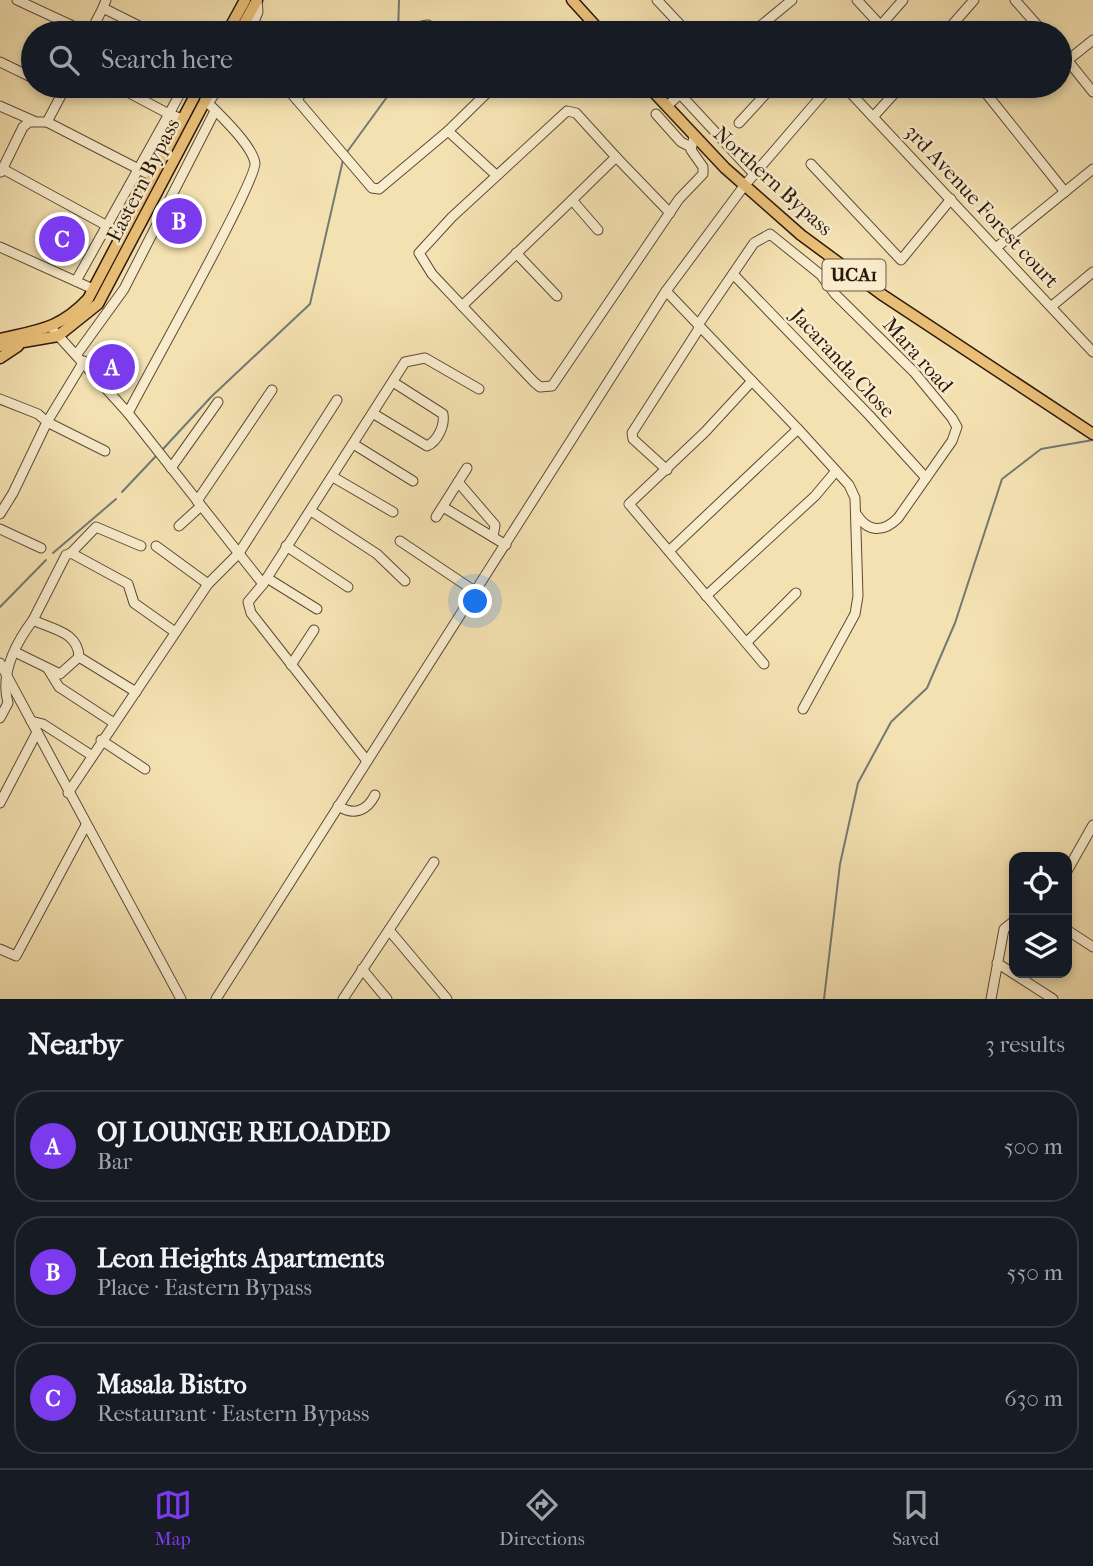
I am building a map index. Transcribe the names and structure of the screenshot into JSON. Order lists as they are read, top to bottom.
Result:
{
  "streets": {
    "main road": ["Eastern Bypass", "Northern Bypass", "UCA1"],
    "street": ["3rd Avenue Forest court", "Mara road", "Jacaranda Close"]
  },
  "crossings": [
    ["Mara road", "Jacaranda Close"]
  ],
  "page": {
    "search": "Search here",
    "pins": ["B", "C", "A"],
    "heading": ["Nearby", "3 results"],
    "list": [
      {
        "mark": "A",
        "name": "OJ LOUNGE RELOADED",
        "note": "Bar",
        "value": "500 m"
      },
      {
        "mark": "B",
        "name": "Leon Heights Apartments",
        "note": "Place · Eastern Bypass",
        "value": "550 m"
      },
      {
        "mark": "C",
        "name": "Masala Bistro",
        "note": "Restaurant · Eastern Bypass",
        "value": "630 m"
      }
    ],
    "nav": ["Map", "Directions", "Saved"]
  }
}
